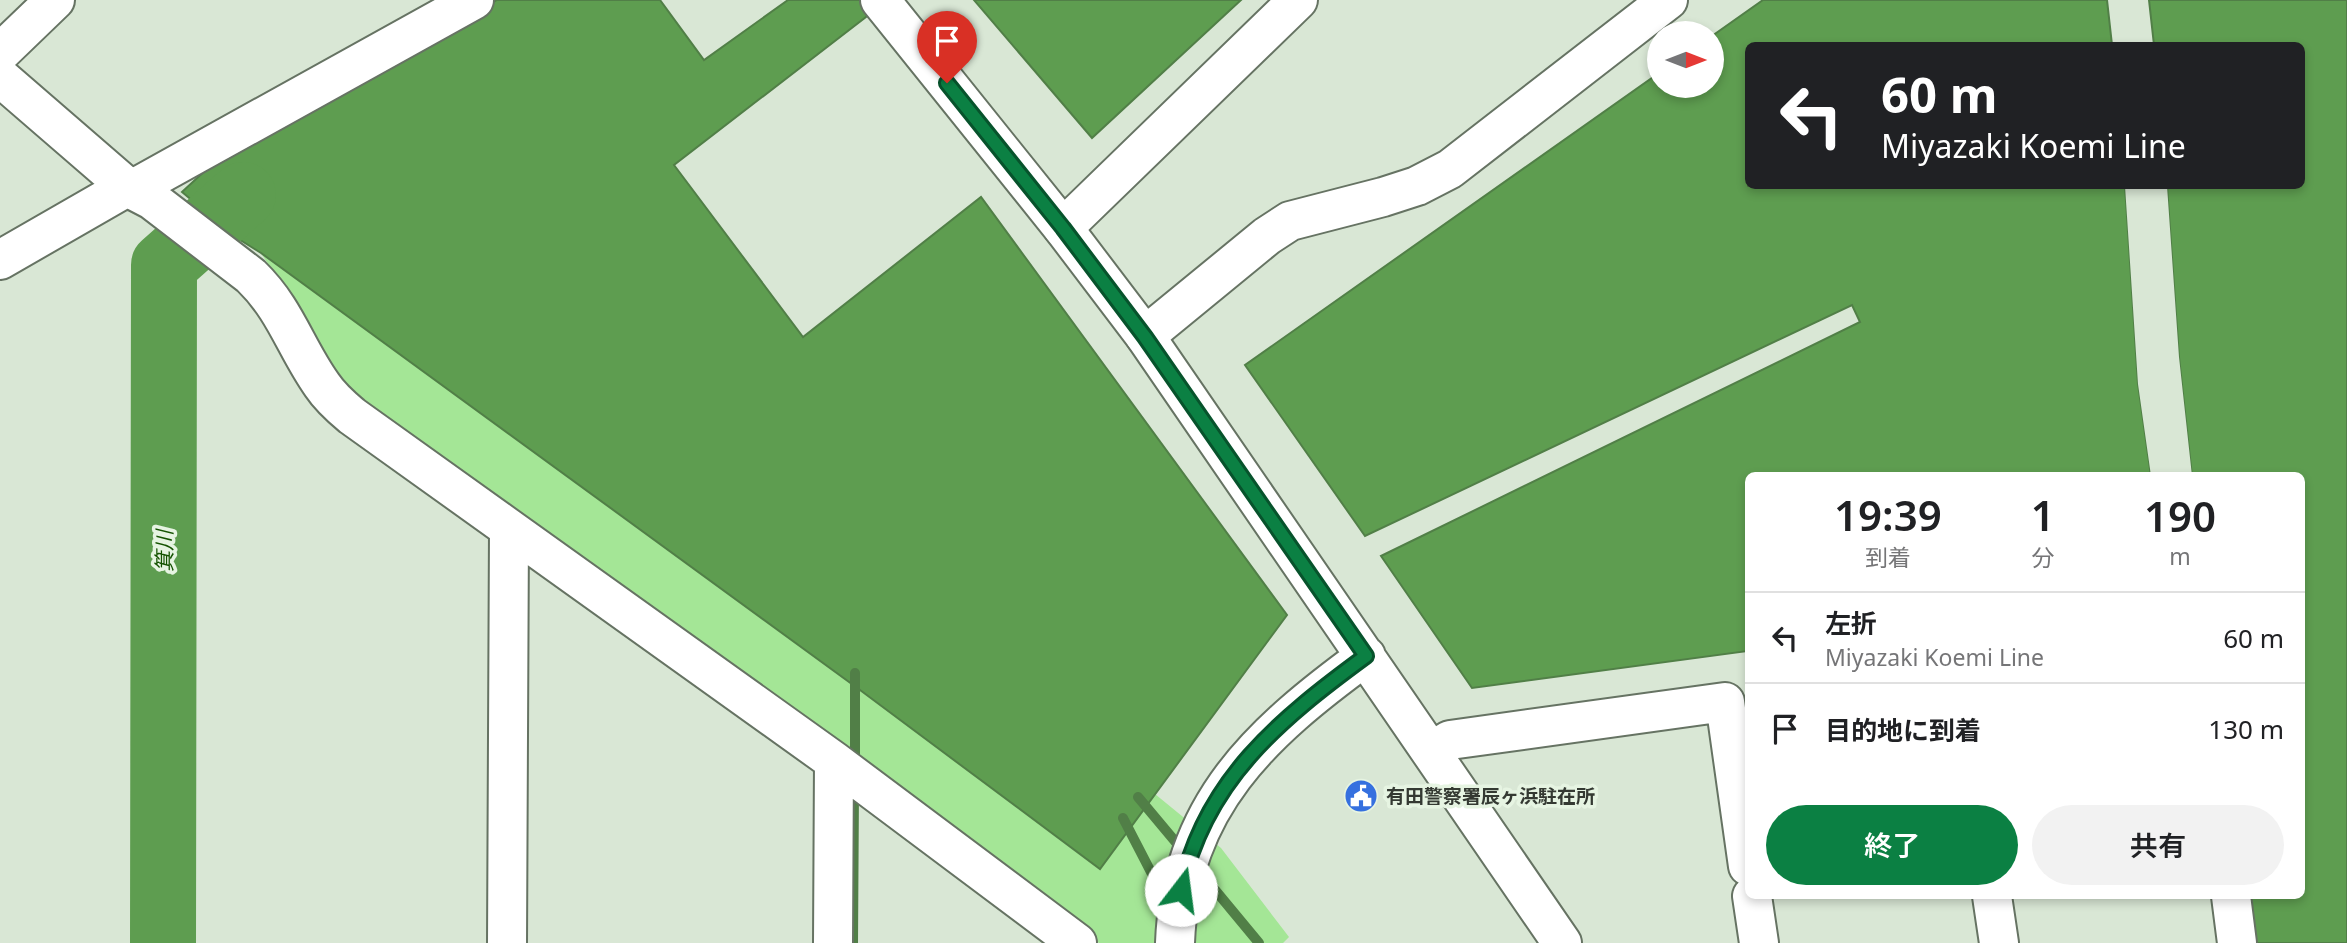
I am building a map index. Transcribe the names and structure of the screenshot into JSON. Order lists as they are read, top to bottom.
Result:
{
  "water": ["箕川"],
  "places": {
    "public building": ["有田警察署辰ヶ浜駐在所"]
  },
  "north": "right",
  "page": {
    "turn": ["60 m", "Miyazaki Koemi Line"],
    "eta": [
      "19:39",
      "到着",
      "1",
      "分",
      "190",
      "m"
    ],
    "list": [
      {
        "name": "左折",
        "note": "Miyazaki Koemi Line",
        "value": "60 m"
      },
      {
        "name": "目的地に到着",
        "value": "130 m"
      }
    ],
    "buttons": ["終了", "共有"]
  }
}
